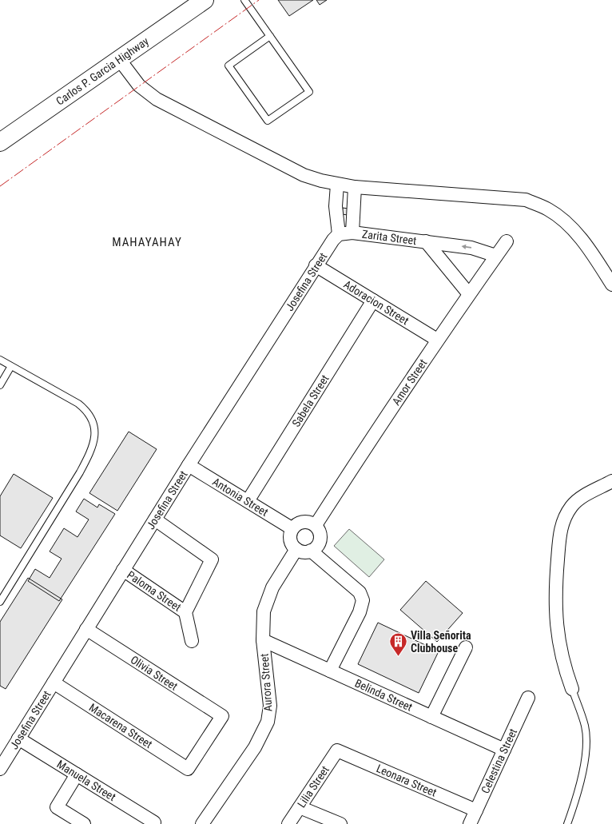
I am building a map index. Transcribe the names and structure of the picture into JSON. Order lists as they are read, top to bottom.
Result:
{
  "streets": {
    "highway": ["Carlos P. Garcia Highway"],
    "street": [
      "Zarita Street",
      "Josefina Street",
      "Adoracion Street",
      "Amor Street",
      "Sabela Street",
      "Antonia Street",
      "Paloma Street",
      "Olivia Street",
      "Aurora Street",
      "Belinda Street",
      "Macarena Street",
      "Celestina Street",
      "Leonara Street",
      "Manuela Street",
      "Lilia Street"
    ]
  },
  "crossings": [
    ["Zarita Street", "Josefina Street"],
    ["Zarita Street", "Amor Street"],
    ["Josefina Street", "Adoracion Street"],
    ["Josefina Street", "Antonia Street"],
    ["Josefina Street", "Paloma Street"],
    ["Josefina Street", "Olivia Street"],
    ["Josefina Street", "Macarena Street"],
    ["Josefina Street", "Manuela Street"],
    ["Adoracion Street", "Amor Street"],
    ["Adoracion Street", "Sabela Street"],
    ["Amor Street", "Antonia Street"],
    ["Amor Street", "Aurora Street"],
    ["Sabela Street", "Antonia Street"],
    ["Antonia Street", "Aurora Street"],
    ["Olivia Street", "Macarena Street"],
    ["Aurora Street", "Belinda Street"],
    ["Belinda Street", "Celestina Street"],
    ["Celestina Street", "Leonara Street"],
    ["Leonara Street", "Lilia Street"]
  ],
  "districts": ["MAHAYAHAY"],
  "places": {
    "building": ["Villa Señorita Clubhouse"]
  }
}
